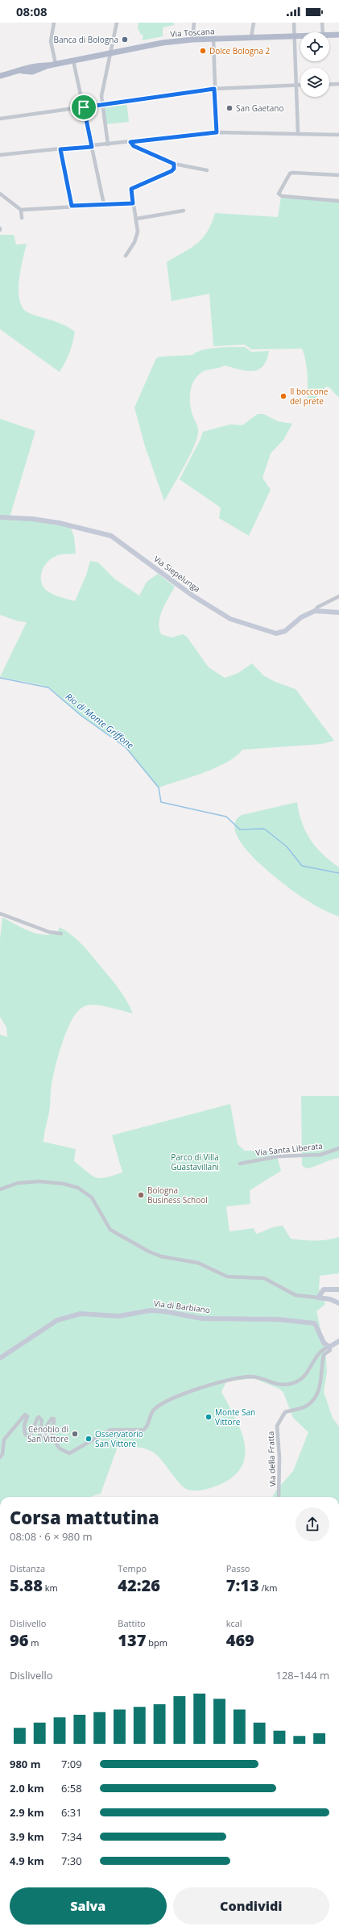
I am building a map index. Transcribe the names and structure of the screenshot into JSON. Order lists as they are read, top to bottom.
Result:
{
  "streets": {
    "main road": ["Via Toscana"],
    "street": [
      "Via Siepelunga",
      "Via Santa Liberata",
      "Via di Barbiano",
      "Via della Fratta"
    ]
  },
  "crossings": [
    ["Via di Barbiano", "Via della Fratta"]
  ],
  "water": ["Rio di Monte Griffone"],
  "parks": ["Parco di Villa Guastavillani"],
  "places": [
    "Banca di Bologna",
    "Dolce Bologna 2",
    "San Gaetano",
    "Il boccone del prete",
    "Bologna Business School",
    "Monte San Vittore",
    "Cenobio di San Vittore",
    "Osservatorio San Vittore"
  ],
  "page": {
    "status": "08:08",
    "heading": ["Corsa mattutina", "08:08 · 6 × 980 m"],
    "stats": [
      ["Distanza", "5.88 km"],
      ["Tempo", "42:26"],
      ["Passo", "7:13 /km"],
      ["Dislivello", "96 m"],
      ["Battito", "137 bpm"],
      ["kcal", "469"]
    ],
    "chart": ["Dislivello", "128–144 m"],
    "list": [
      {
        "name": "980 m",
        "note": "7:09"
      },
      {
        "name": "2.0 km",
        "note": "6:58"
      },
      {
        "name": "2.9 km",
        "note": "6:31"
      },
      {
        "name": "3.9 km",
        "note": "7:34"
      },
      {
        "name": "4.9 km",
        "note": "7:30"
      }
    ],
    "buttons": ["Salva", "Condividi"]
  }
}
